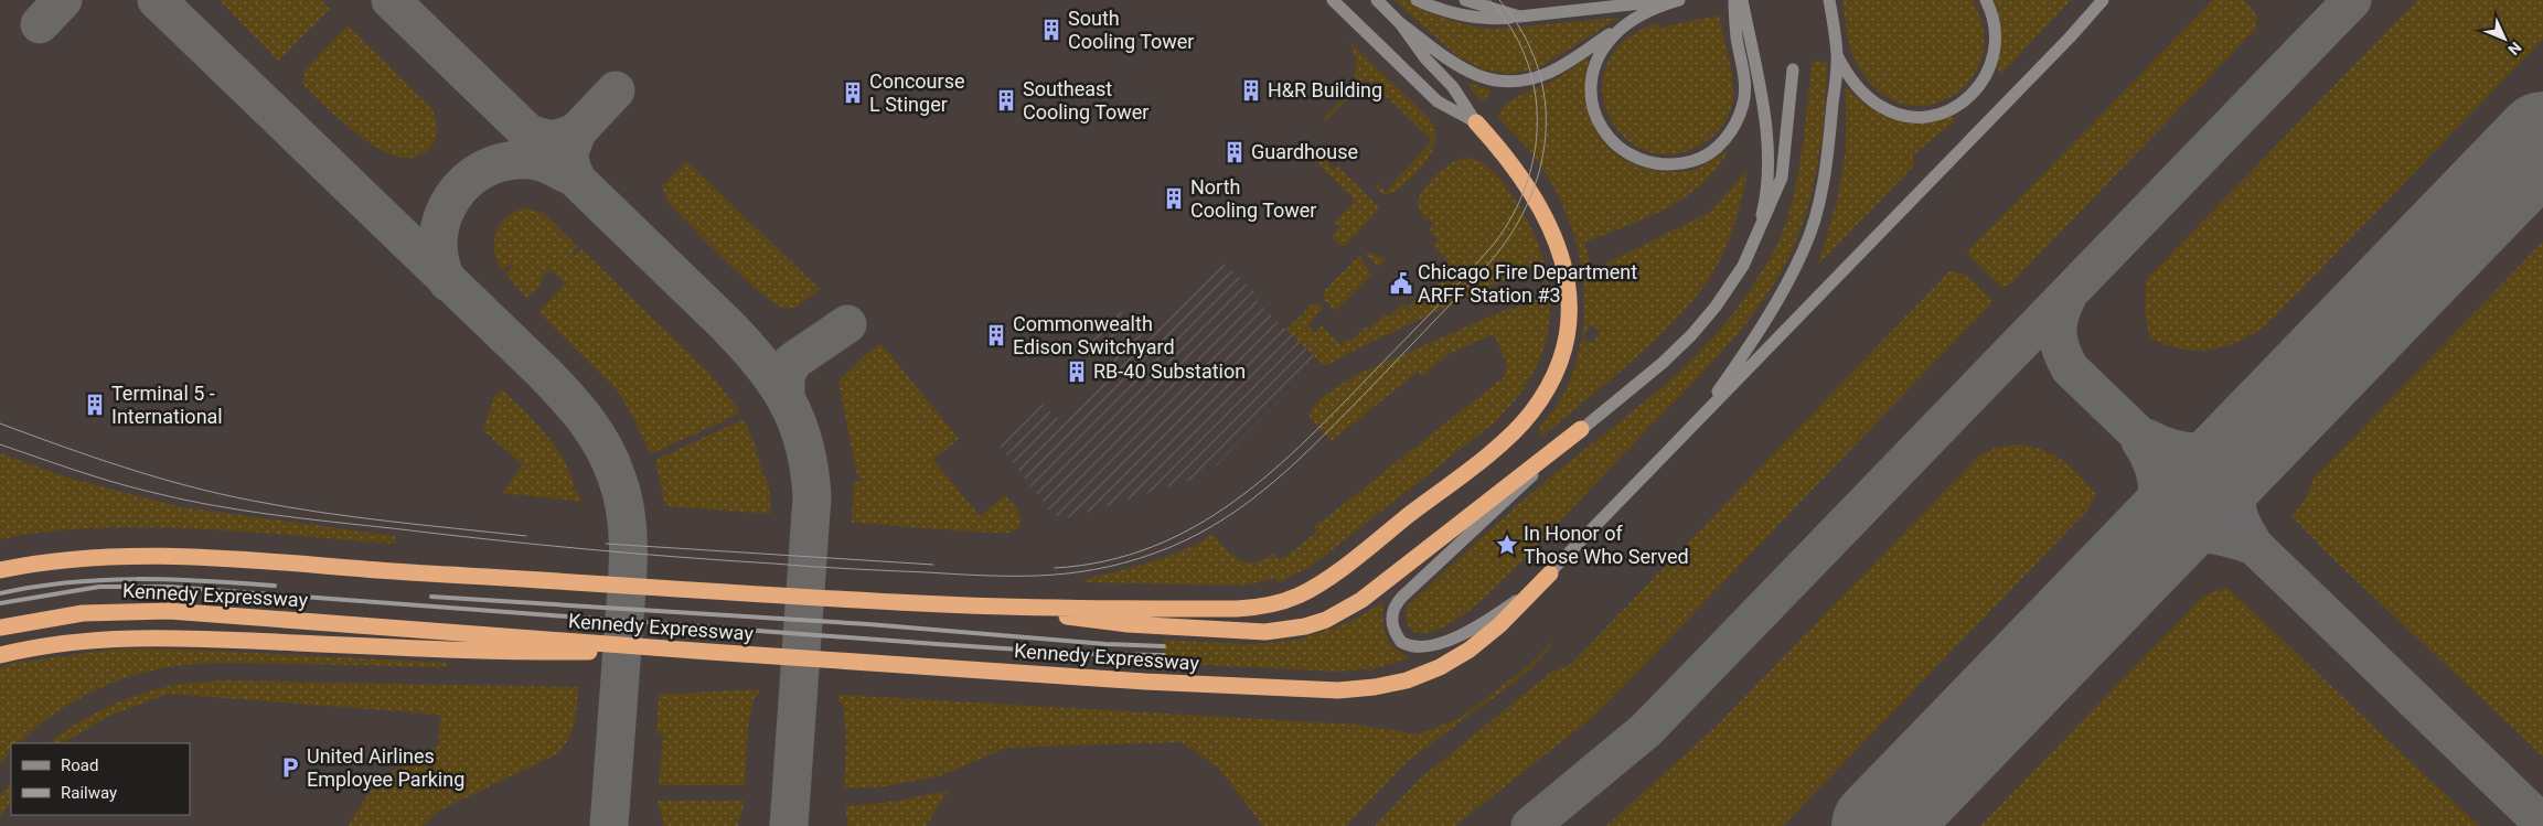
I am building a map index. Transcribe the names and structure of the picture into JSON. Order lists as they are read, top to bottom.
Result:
{
  "streets": {
    "highway": ["Kennedy Expressway"]
  },
  "places": {
    "building": [
      "South Cooling Tower",
      "H&R Building",
      "Concourse L Stinger",
      "Southeast Cooling Tower",
      "Guardhouse",
      "North Cooling Tower",
      "Commonwealth Edison Switchyard",
      "RB-40 Substation",
      "Terminal 5 - International"
    ],
    "public building": ["Chicago Fire Department ARFF Station #3"],
    "place": ["In Honor of Those Who Served"],
    "parking": ["United Airlines Employee Parking"]
  },
  "legend": ["Road", "Railway"],
  "north": "bottom right"
}
